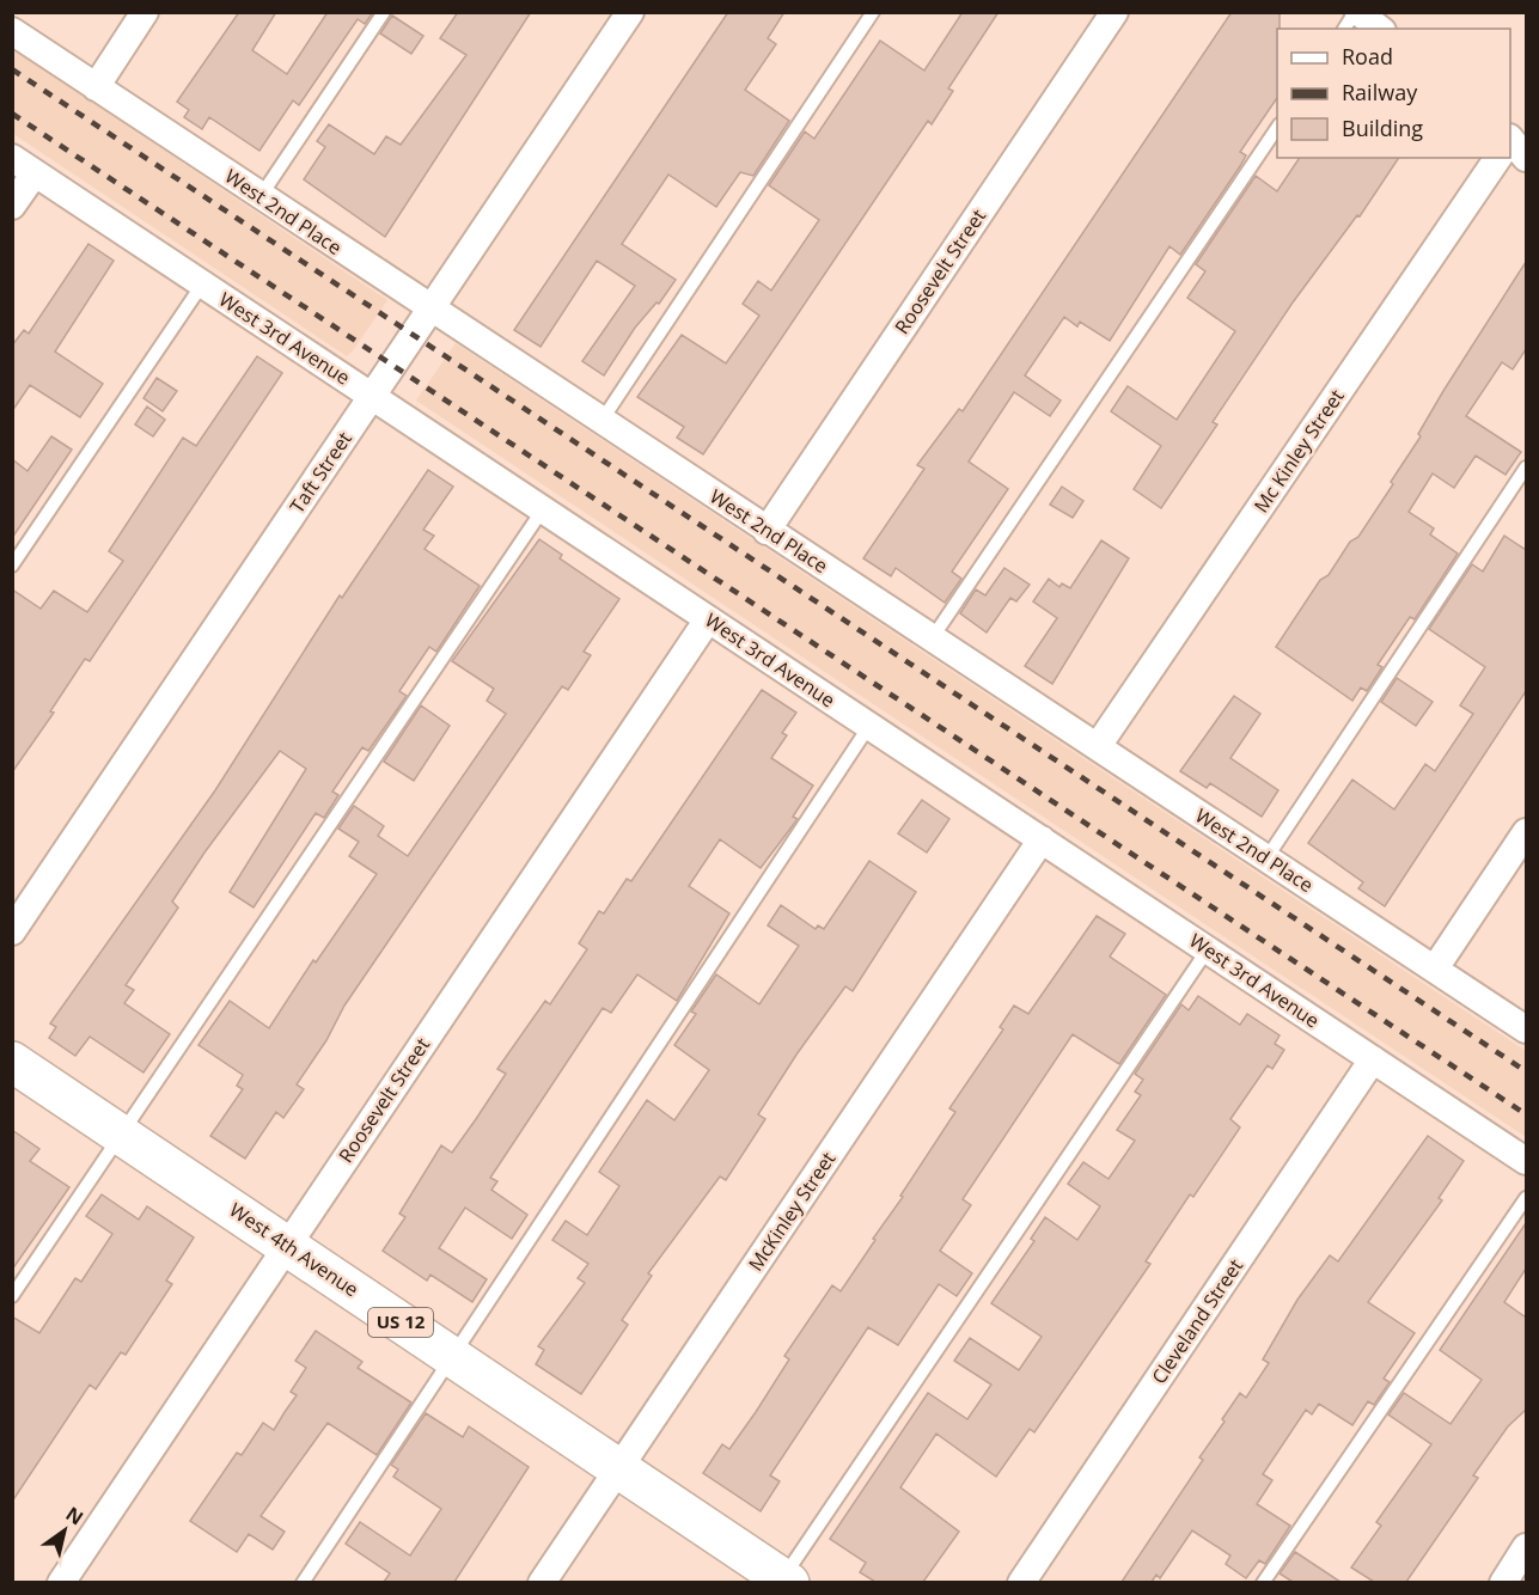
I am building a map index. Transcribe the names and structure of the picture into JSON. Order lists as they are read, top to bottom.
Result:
{
  "streets": {
    "main road": ["West 4th Avenue", "US 12"],
    "street": [
      "West 2nd Place",
      "Roosevelt Street",
      "West 3rd Avenue",
      "Mc Kinley Street",
      "Taft Street",
      "McKinley Street",
      "Cleveland Street"
    ]
  },
  "crossings": [
    ["West 2nd Place", "Roosevelt Street"],
    ["West 2nd Place", "Mc Kinley Street"],
    ["West 2nd Place", "Taft Street"],
    ["Roosevelt Street", "West 3rd Avenue"],
    ["Roosevelt Street", "West 4th Avenue"],
    ["West 3rd Avenue", "Taft Street"],
    ["West 3rd Avenue", "McKinley Street"],
    ["West 3rd Avenue", "Cleveland Street"],
    ["McKinley Street", "West 4th Avenue"]
  ],
  "legend": ["Road", "Railway", "Building"],
  "north": "top right"
}
